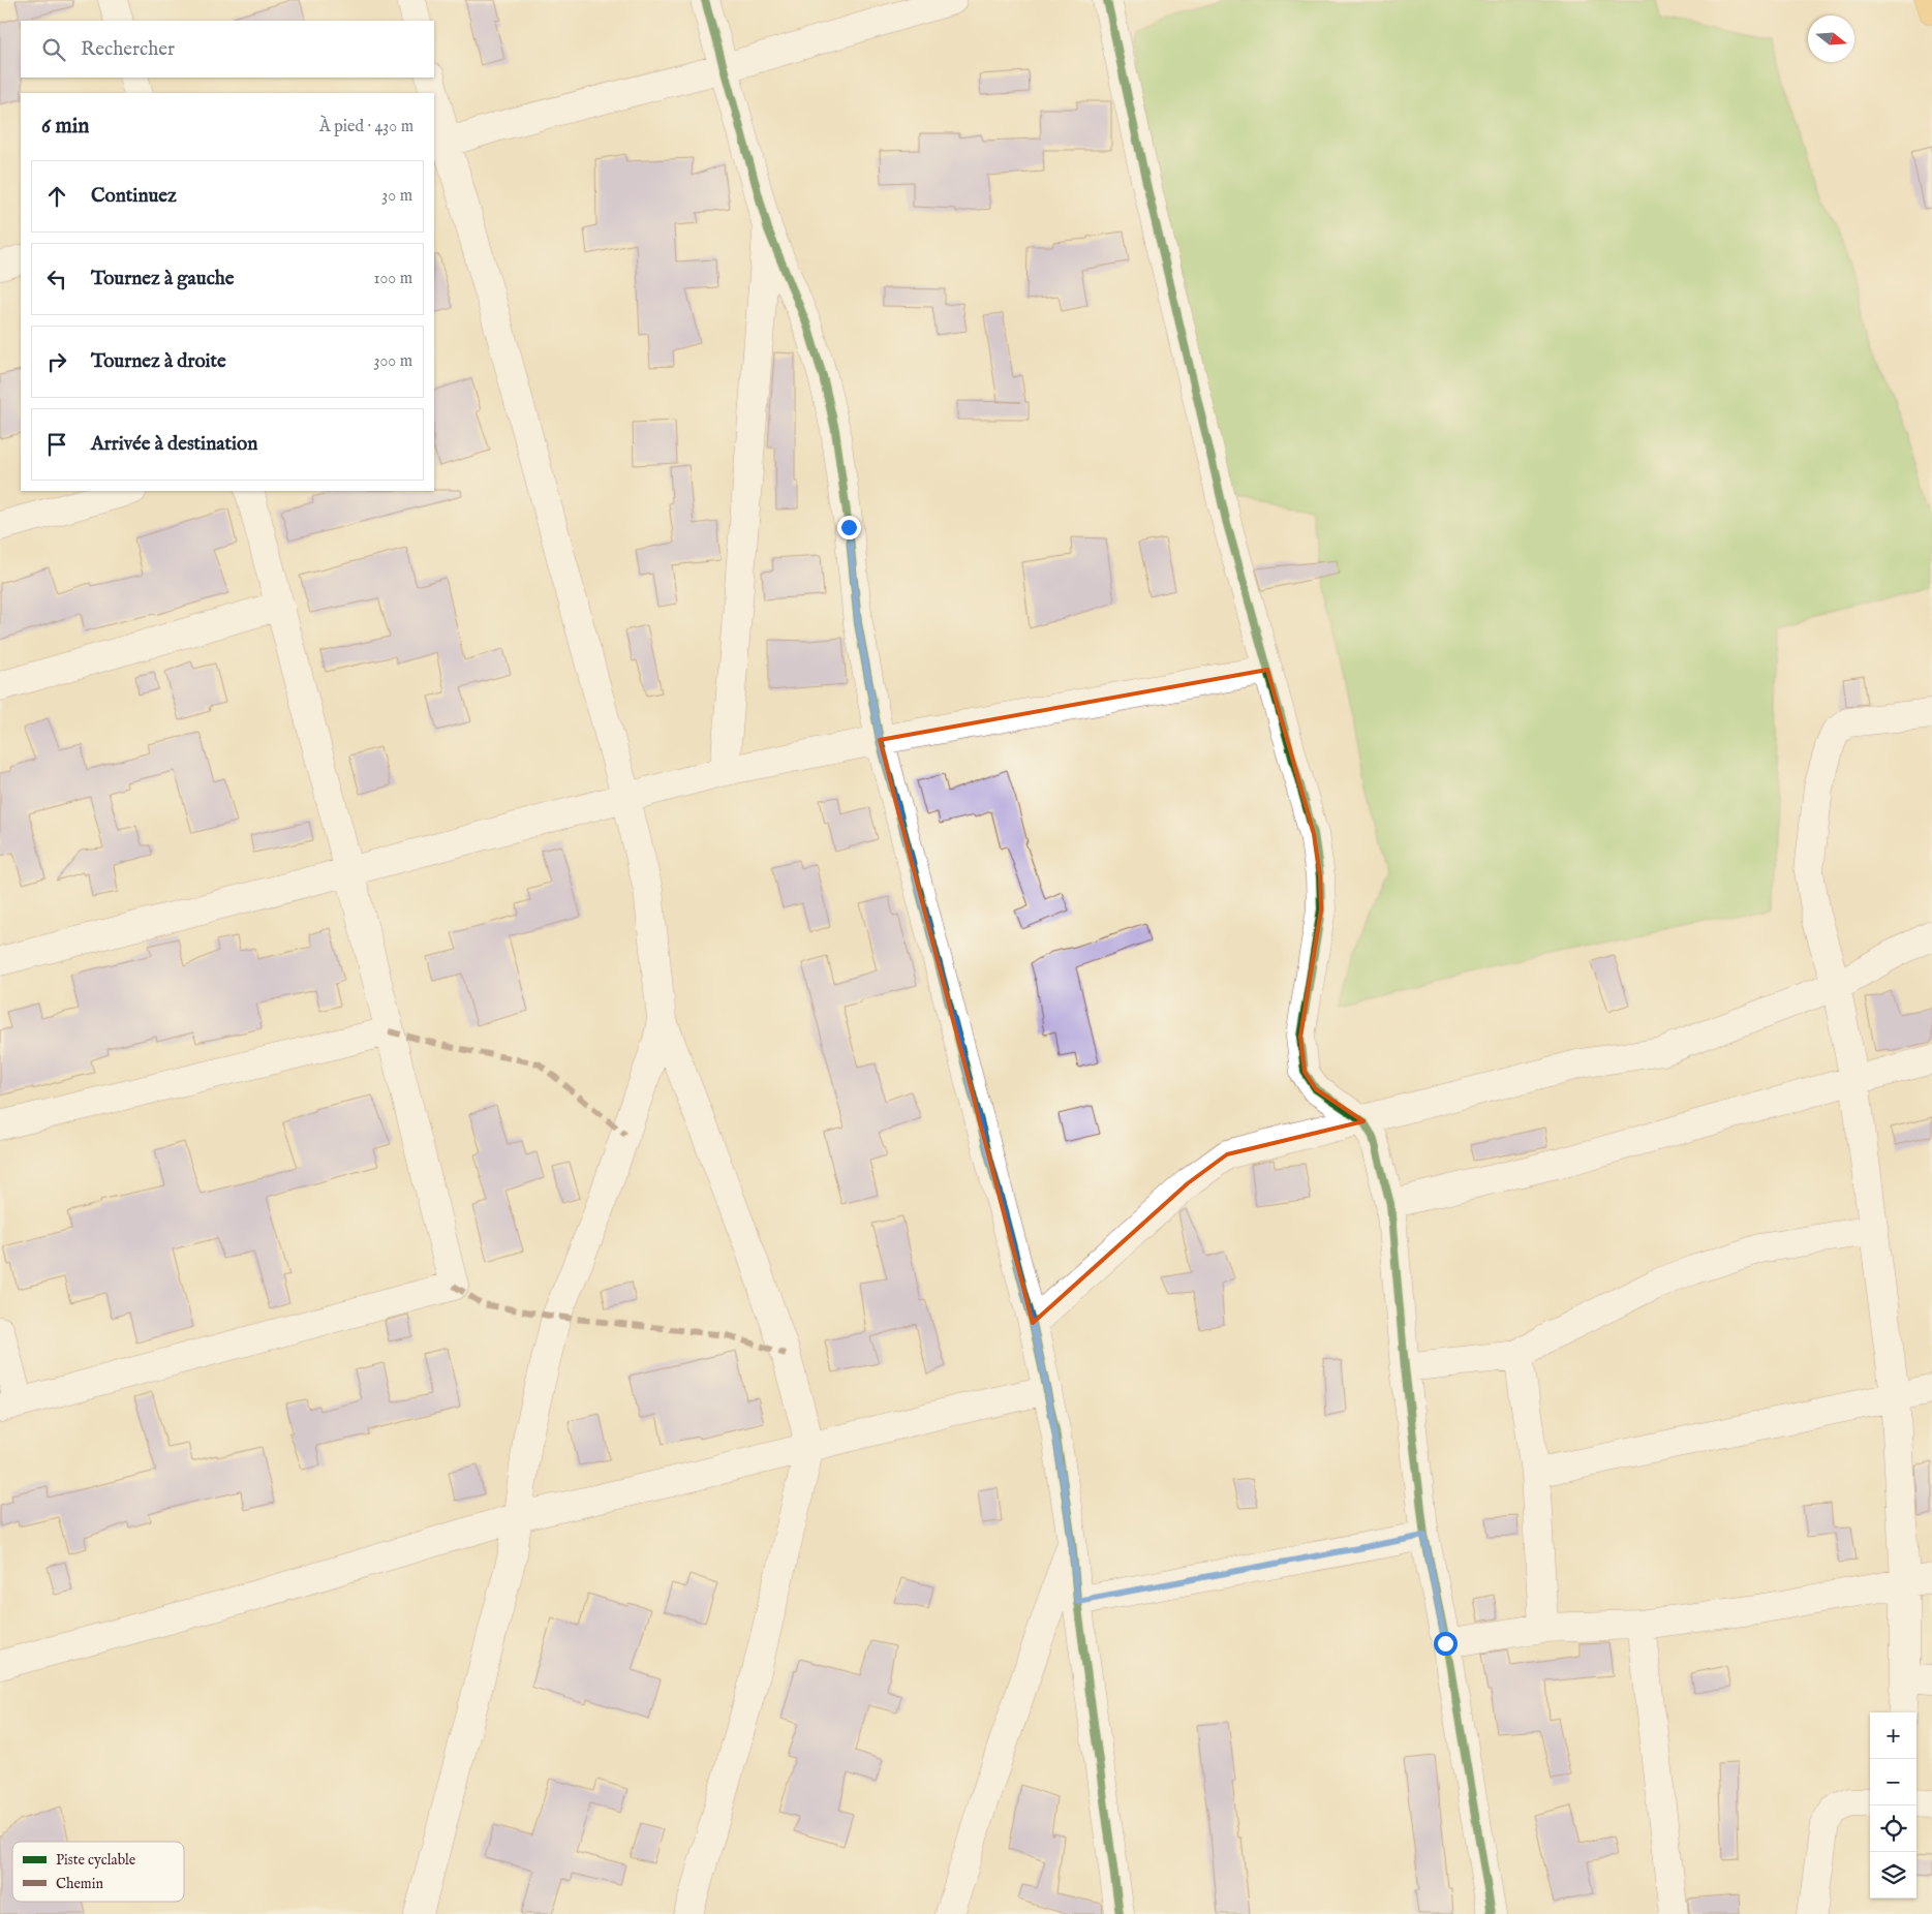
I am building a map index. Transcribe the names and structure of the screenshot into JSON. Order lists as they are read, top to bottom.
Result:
{
  "legend": ["Piste cyclable", "Chemin"],
  "north": "right",
  "page": {
    "search": "Rechercher",
    "heading": ["6 min", "À pied · 430 m"],
    "list": [
      ["Continuez", "30 m"],
      ["Tournez à gauche", "100 m"],
      ["Tournez à droite", "300 m"],
      "Arrivée à destination"
    ],
    "map_buttons": ["+", "−"]
  }
}
